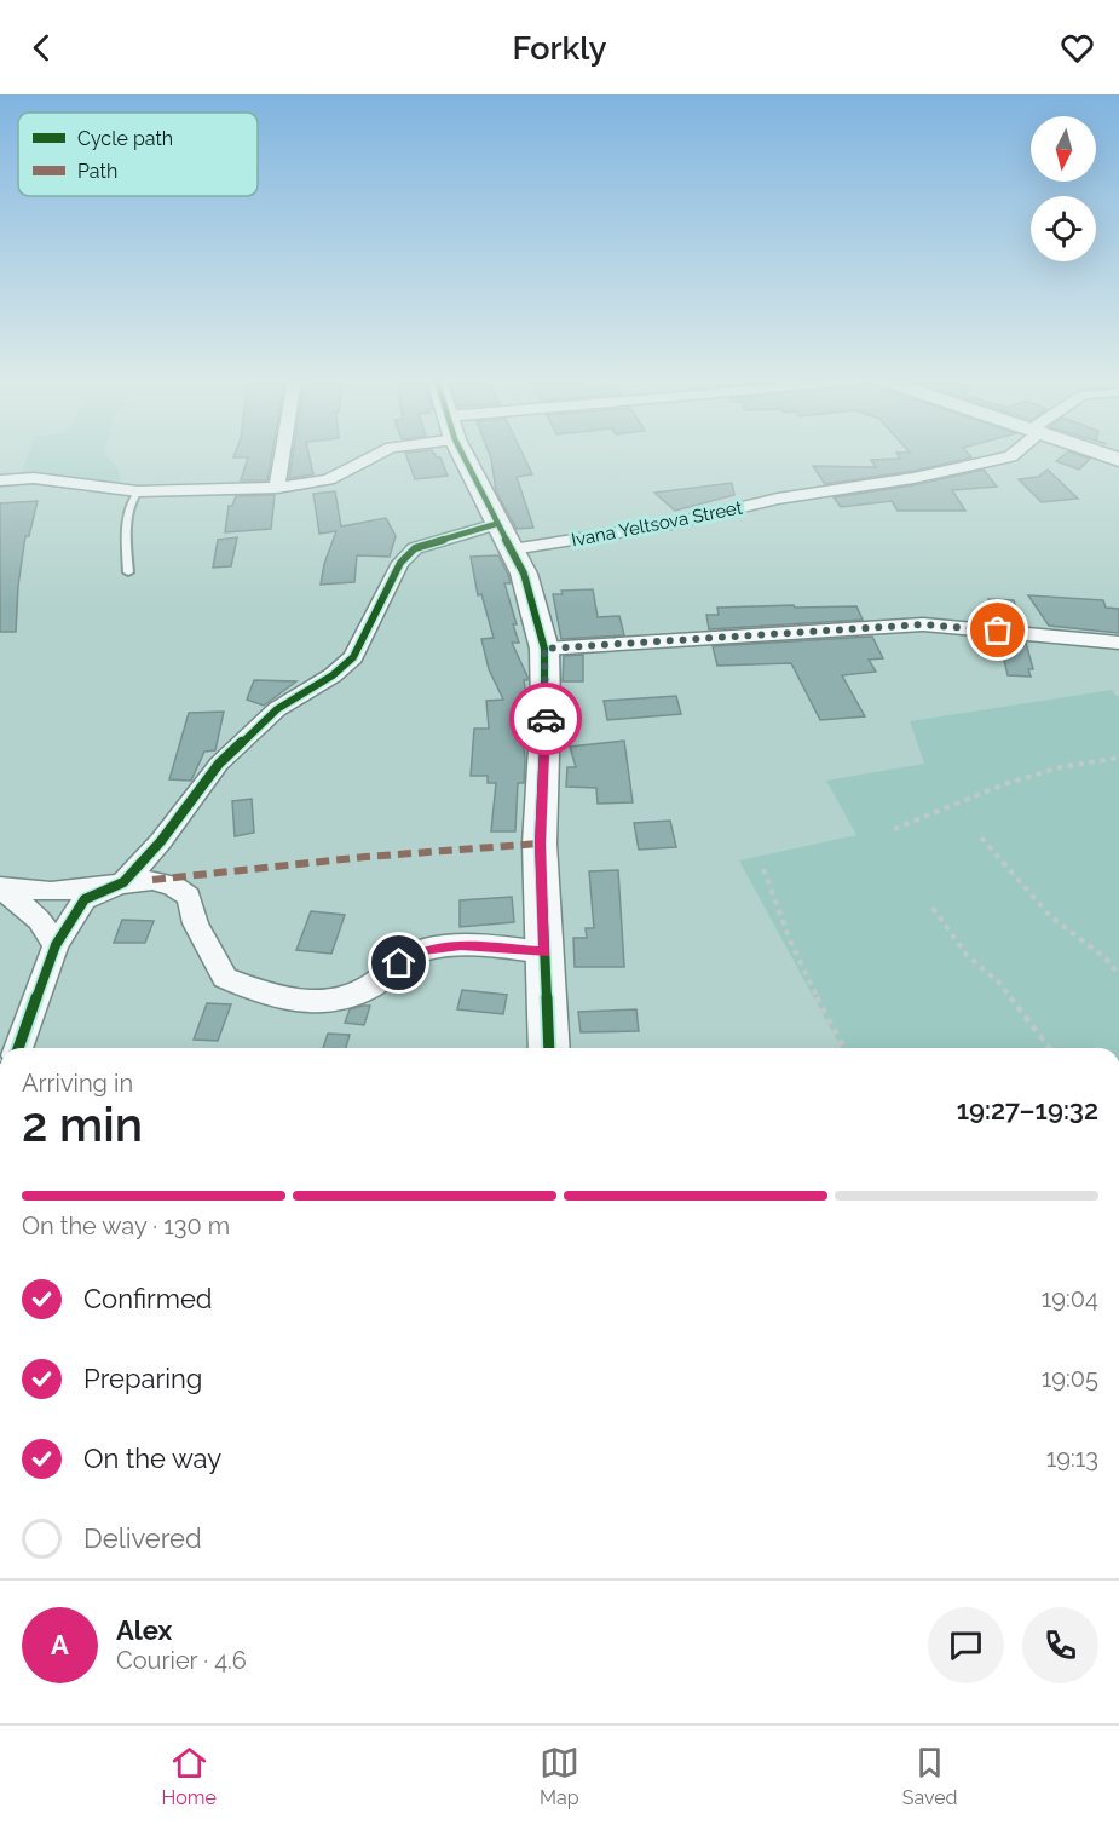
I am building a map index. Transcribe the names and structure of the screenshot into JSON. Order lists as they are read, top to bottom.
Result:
{
  "streets": {
    "street": ["Ivana Yeltsova Street"]
  },
  "legend": ["Cycle path", "Path"],
  "north": "bottom",
  "page": {
    "header": "Forkly",
    "heading": ["2 min", "Arriving in", "19:27–19:32"],
    "panel": ["Alex", "Courier · 4.6"],
    "bar": "On the way · 130 m",
    "list": [
      ["Confirmed", "19:04"],
      ["Preparing", "19:05"],
      ["On the way", "19:13"],
      "Delivered"
    ],
    "round": "A",
    "tabs": ["Home", "Map", "Saved"]
  }
}
